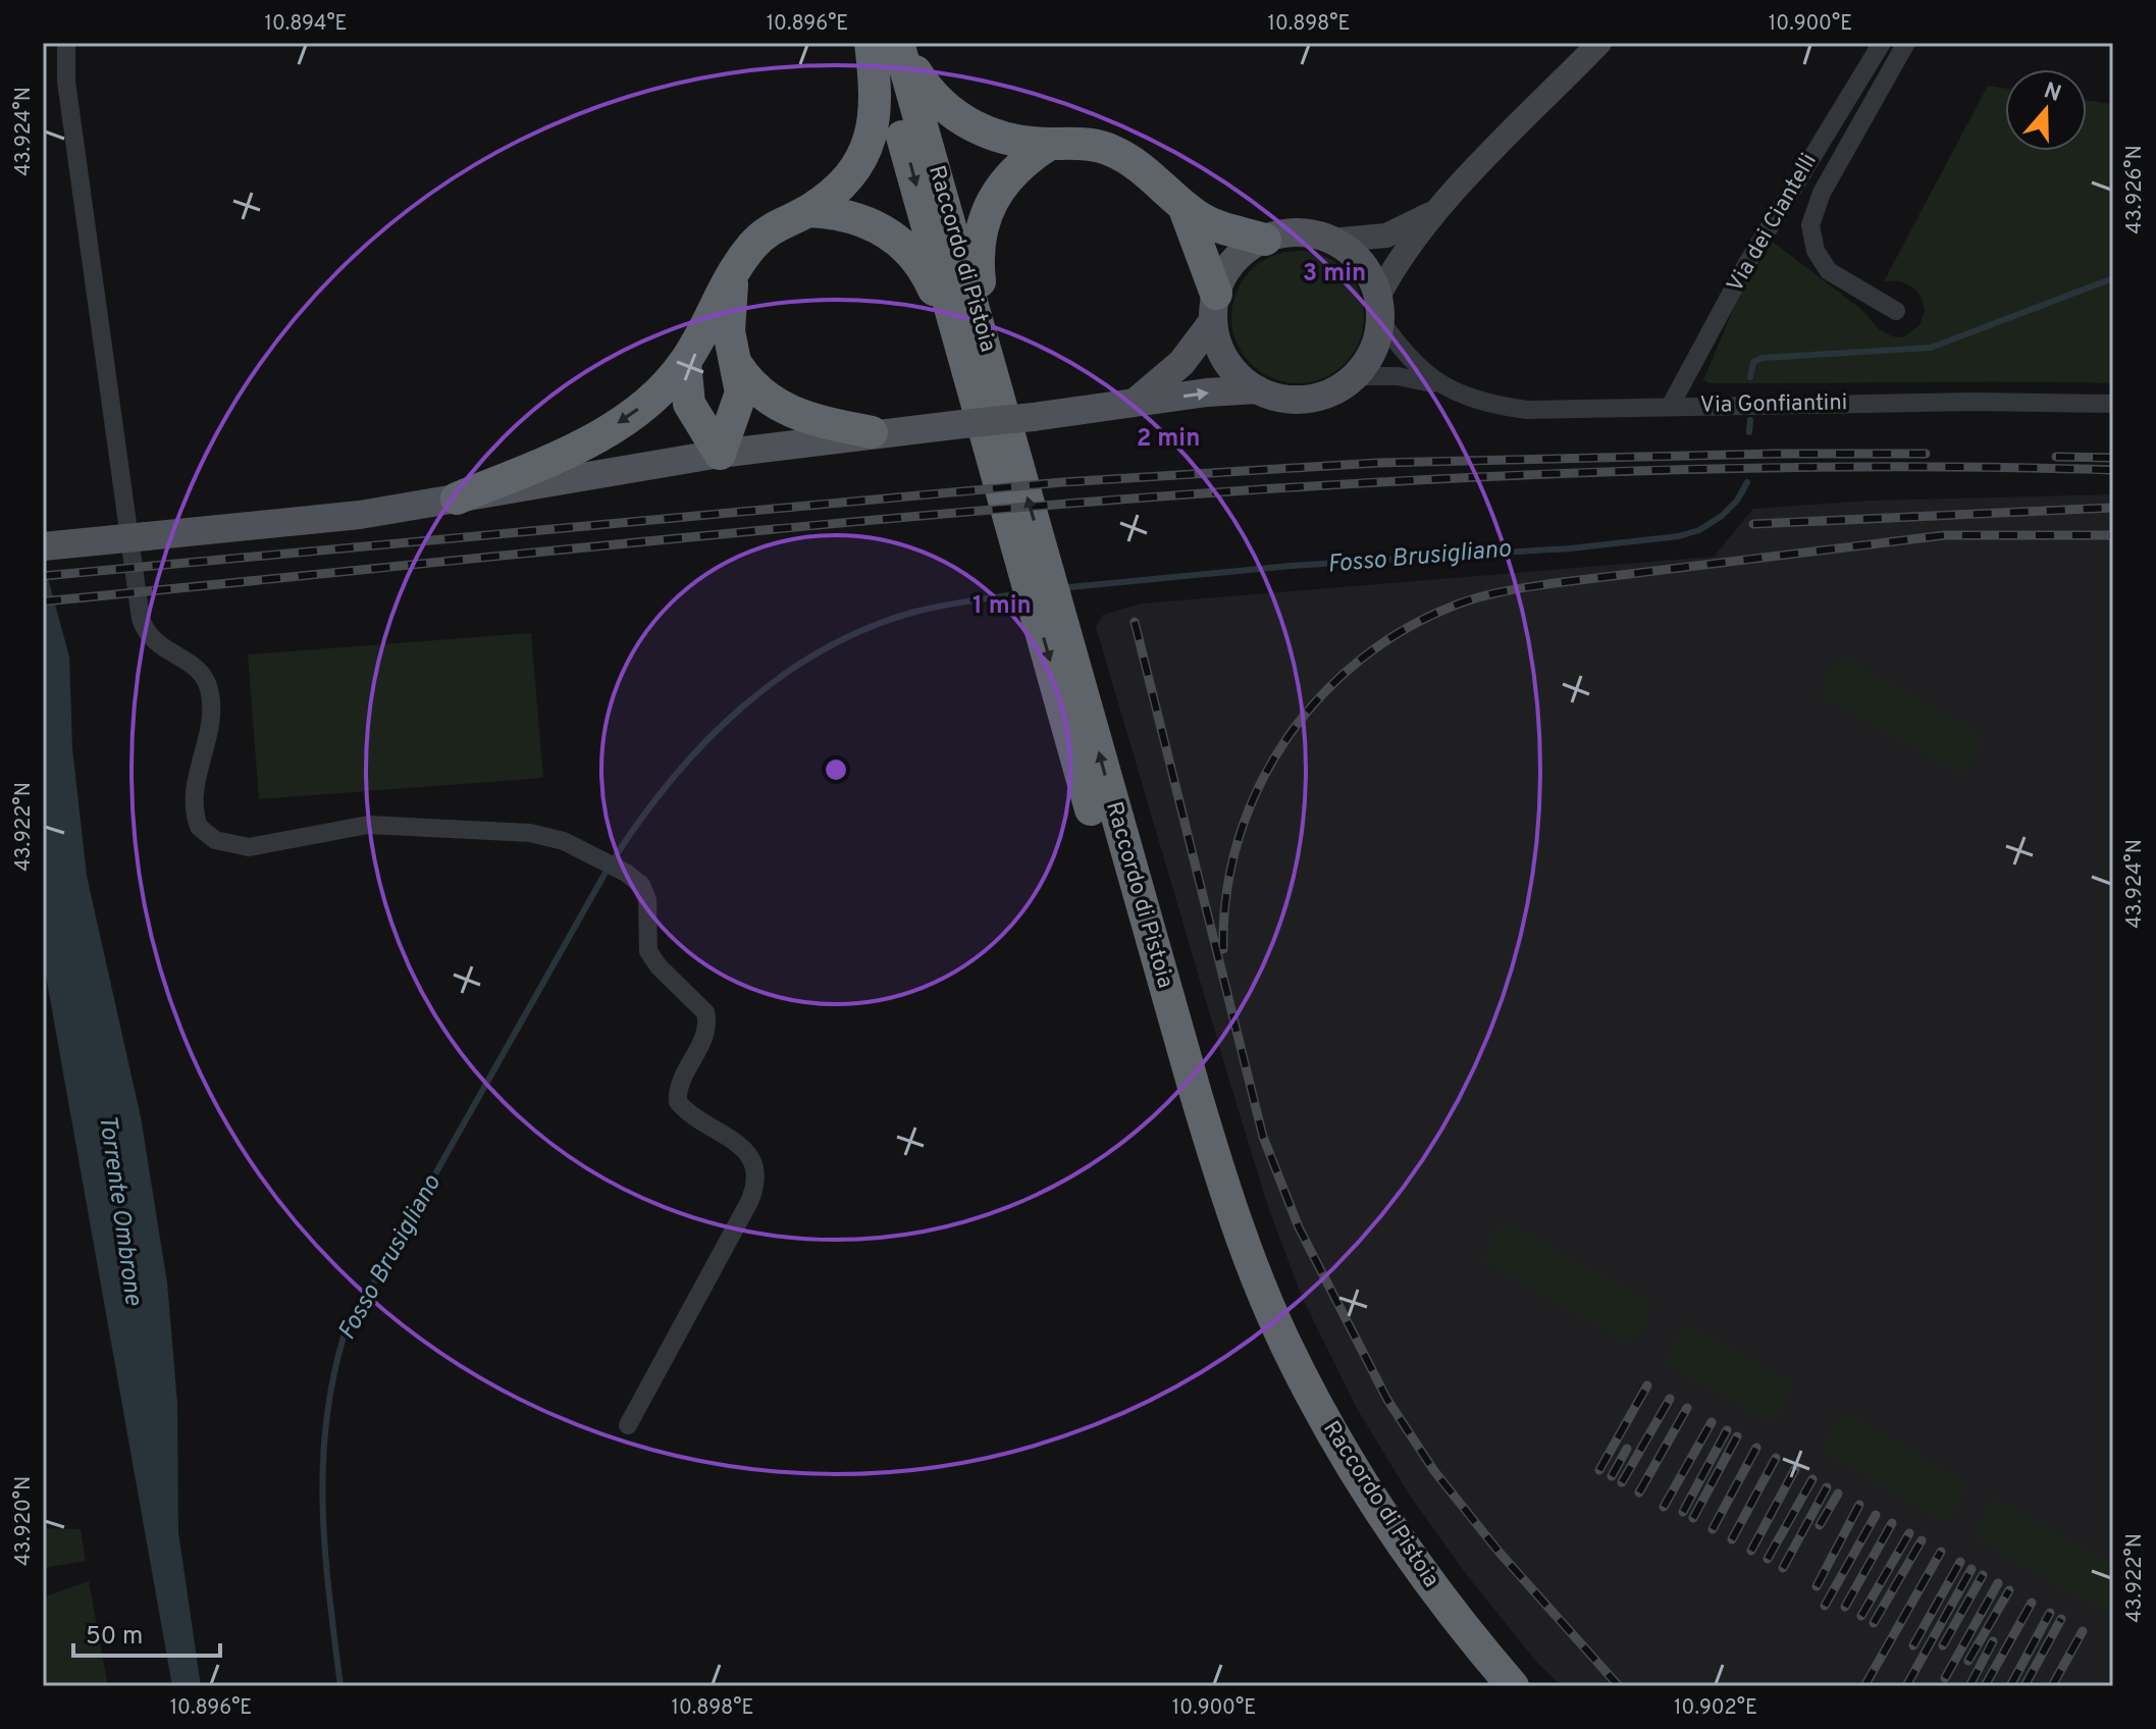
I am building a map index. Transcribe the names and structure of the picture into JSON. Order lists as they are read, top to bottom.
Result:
{
  "streets": {
    "highway": ["Raccordo di Pistoia"],
    "street": ["Via dei Ciantelli", "Via Gonfiantini"]
  },
  "crossings": [
    ["Via dei Ciantelli", "Via Gonfiantini"]
  ],
  "water": ["Fosso Brusigliano", "Torrente Ombrone"],
  "scale_bar": "50 m",
  "north": "top",
  "coordinates": [
    "10.894°E",
    "10.896°E",
    "10.898°E",
    "10.900°E",
    "43.924°N",
    "43.926°N",
    "43.922°N",
    "43.920°N",
    "10.902°E"
  ],
  "rings": ["3 min", "2 min", "1 min"]
}
